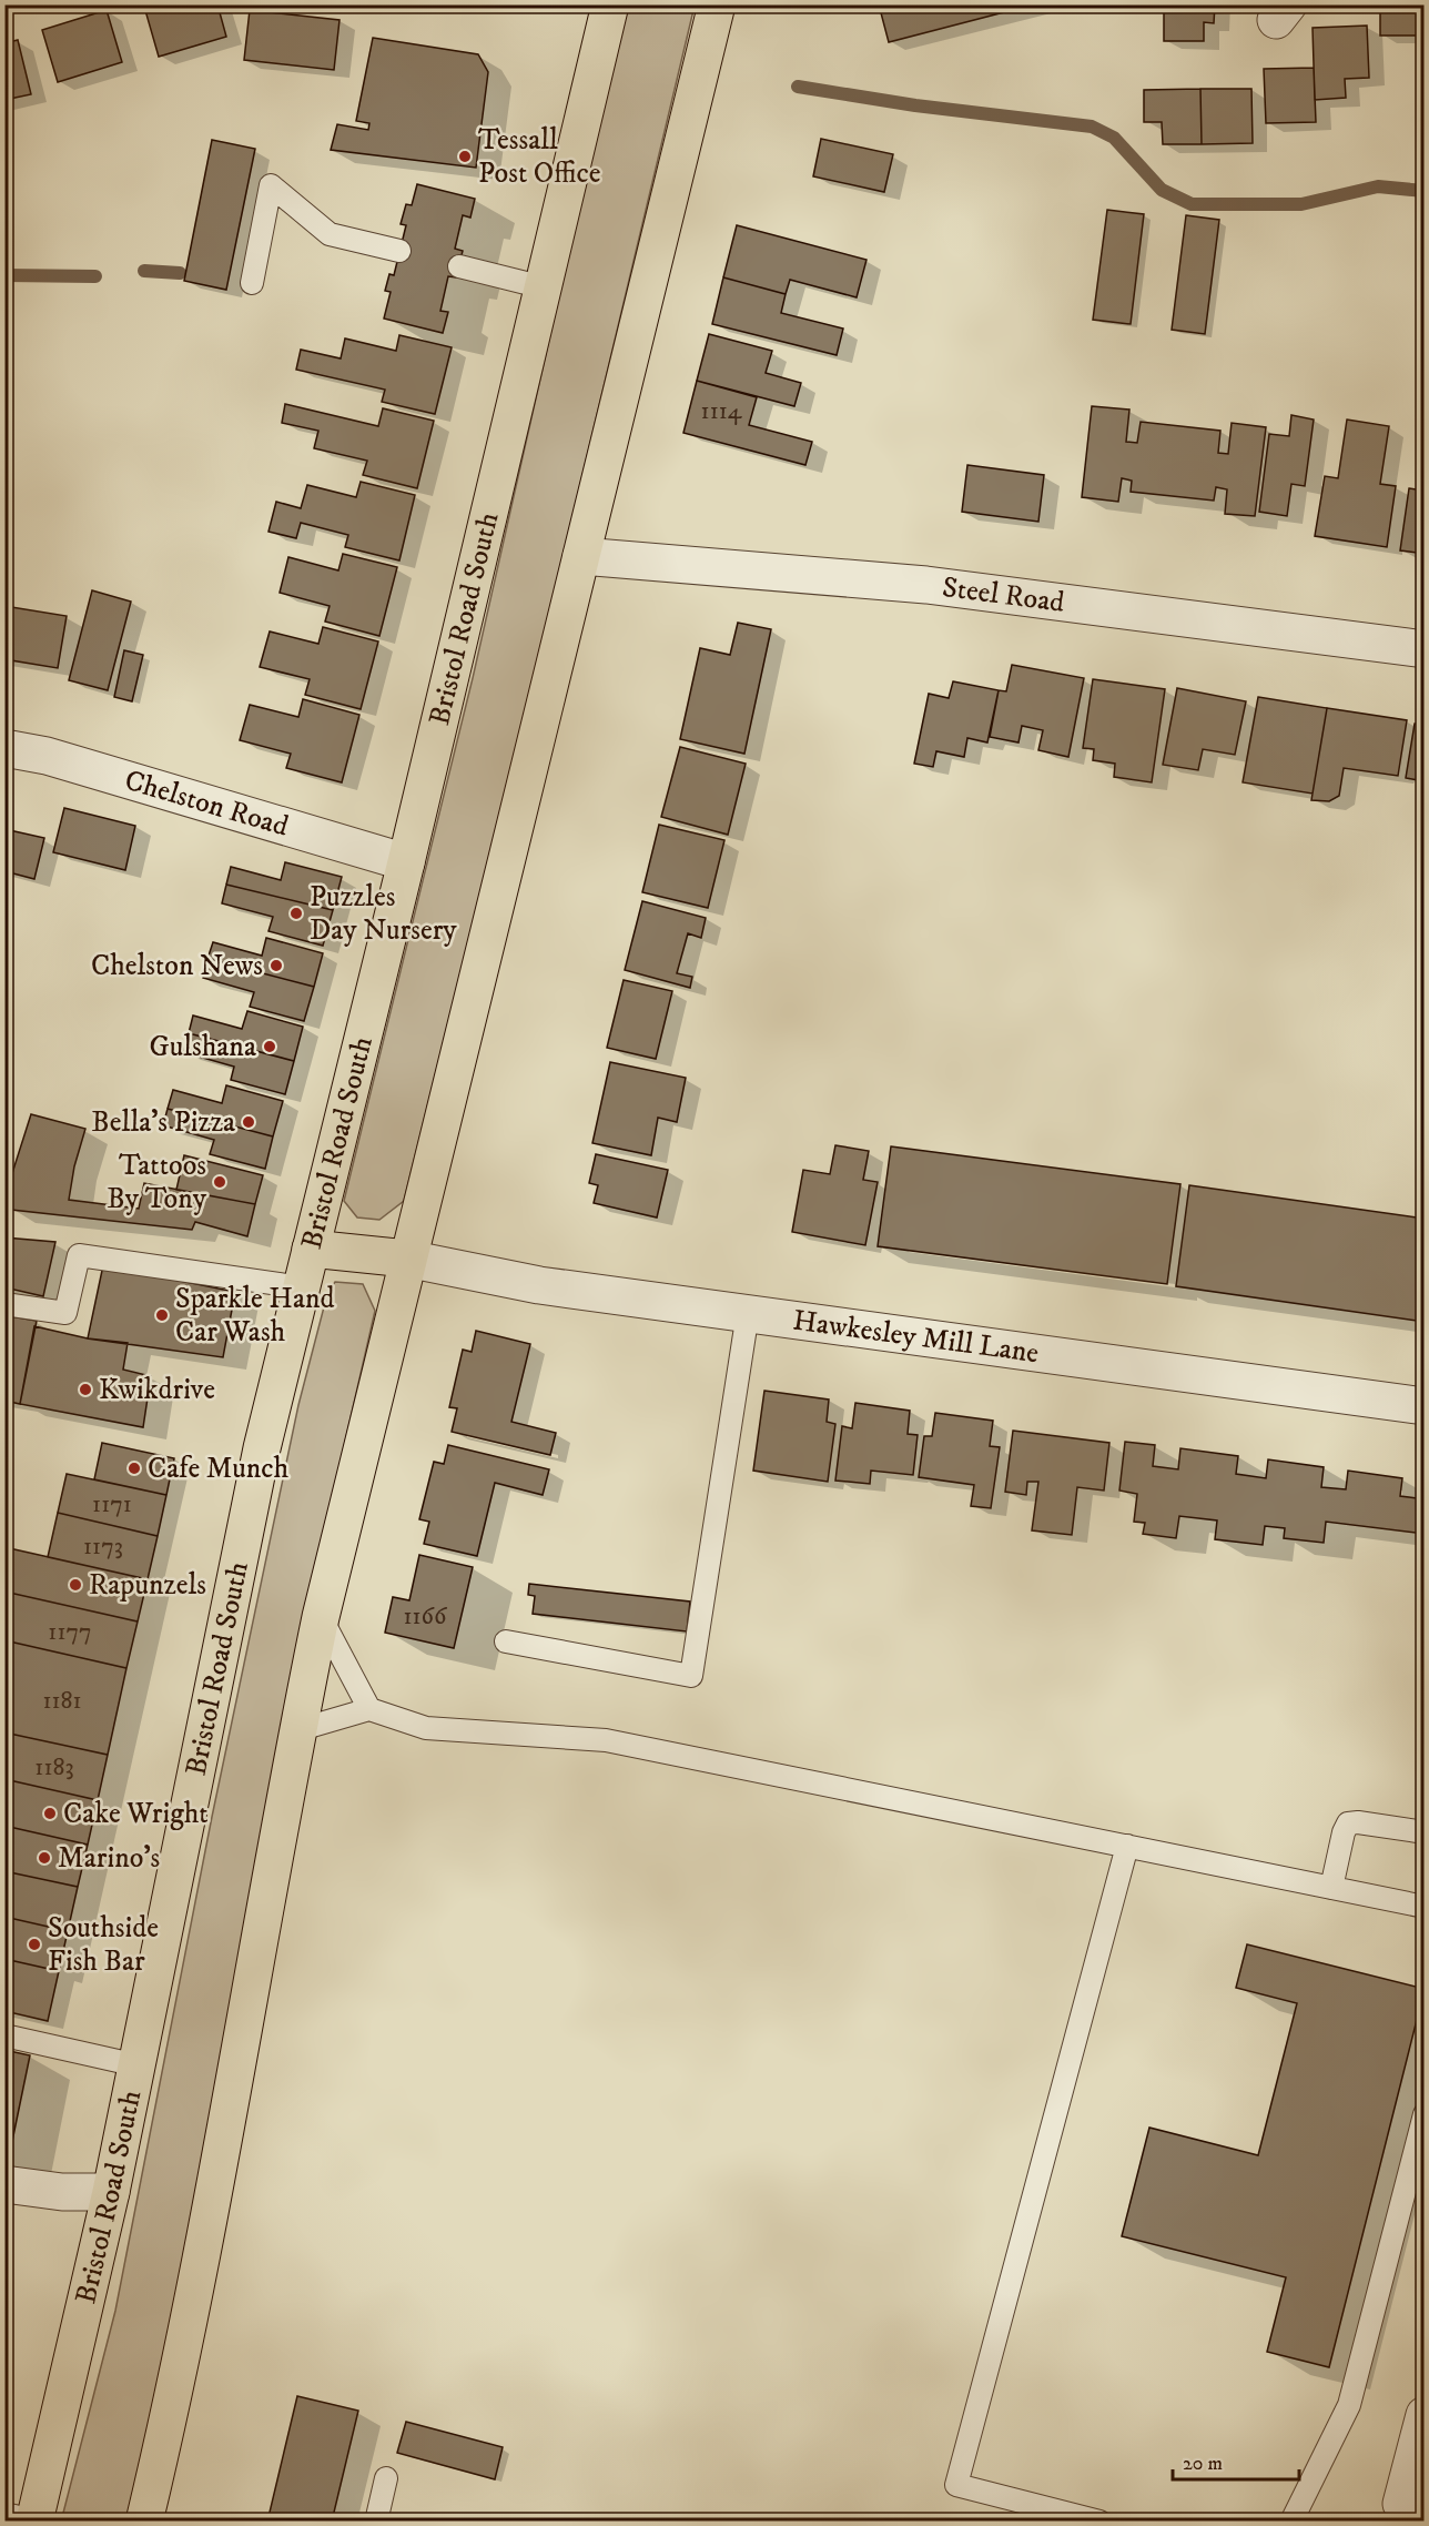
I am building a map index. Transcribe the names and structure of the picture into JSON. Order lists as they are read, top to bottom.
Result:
{
  "streets": {
    "highway": ["Bristol Road South"],
    "street": ["Steel Road", "Chelston Road", "Hawkesley Mill Lane"]
  },
  "crossings": [
    ["Bristol Road South", "Chelston Road"]
  ],
  "places": [
    "Tessall Post Office",
    "Puzzles Day Nursery",
    "Chelston News",
    "Gulshana",
    "Bella's Pizza",
    "Tattoos By Tony",
    "Sparkle Hand Car Wash",
    "Kwikdrive",
    "Cafe Munch",
    "Rapunzels",
    "Cake Wright",
    "Marino's",
    "Southside Fish Bar"
  ],
  "house_numbers": [
    "1114",
    "1171",
    "1173",
    "1166",
    "1177",
    "1181",
    "1183"
  ],
  "scale_bar": "20 m"
}
